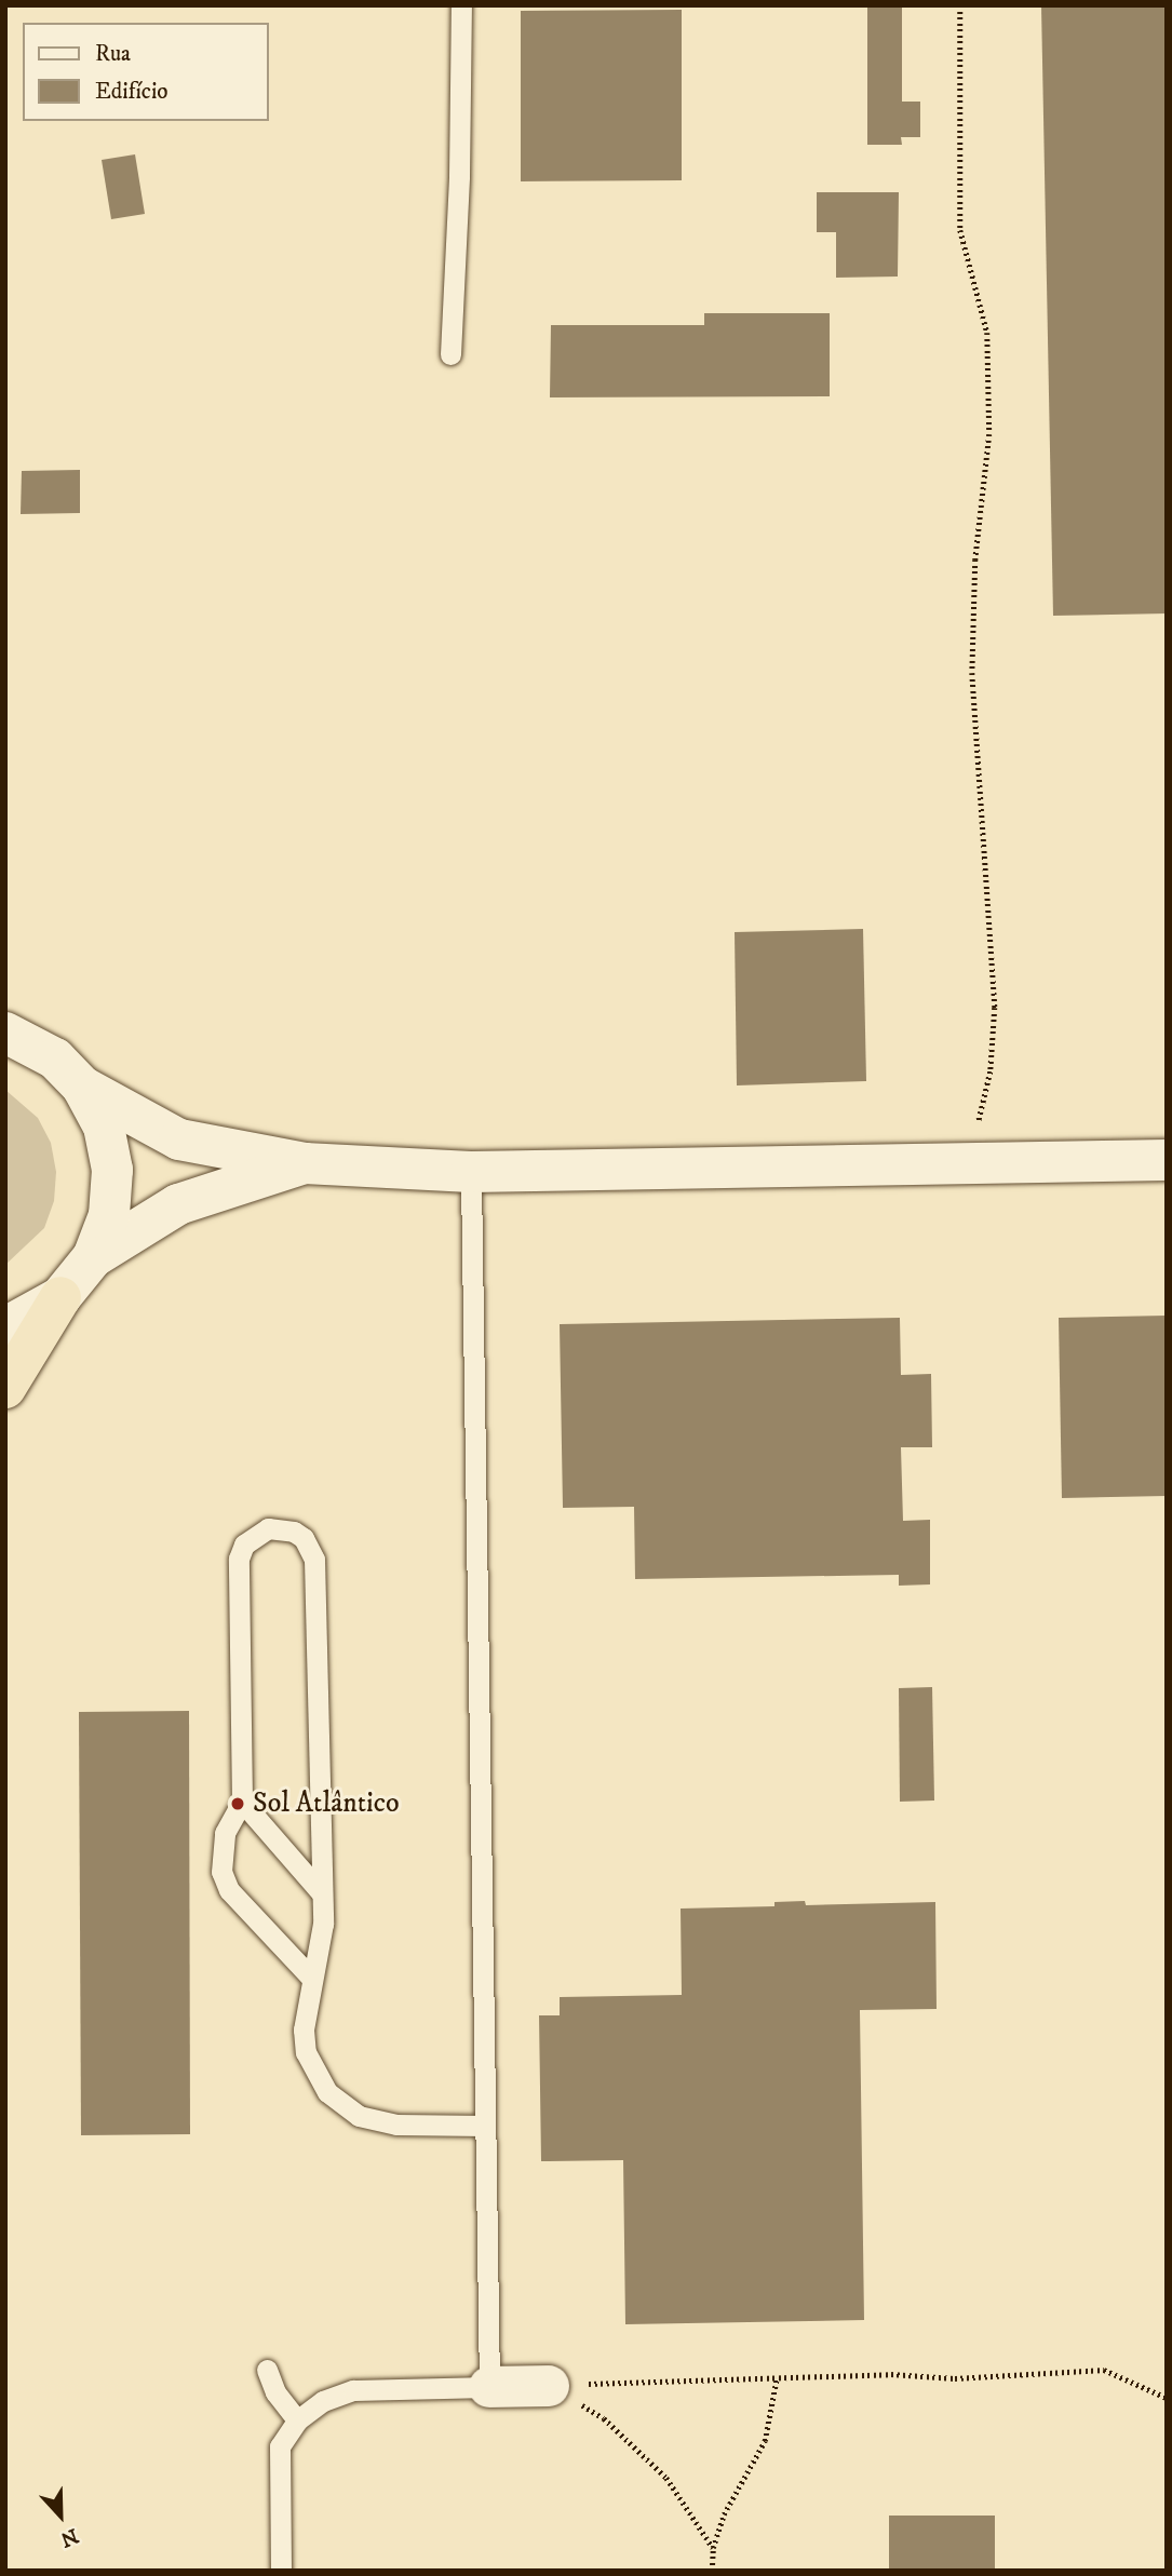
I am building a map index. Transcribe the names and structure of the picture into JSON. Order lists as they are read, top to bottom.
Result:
{
  "places": ["Sol Atlântico"],
  "legend": ["Rua", "Edifício"],
  "north": "bottom"
}
